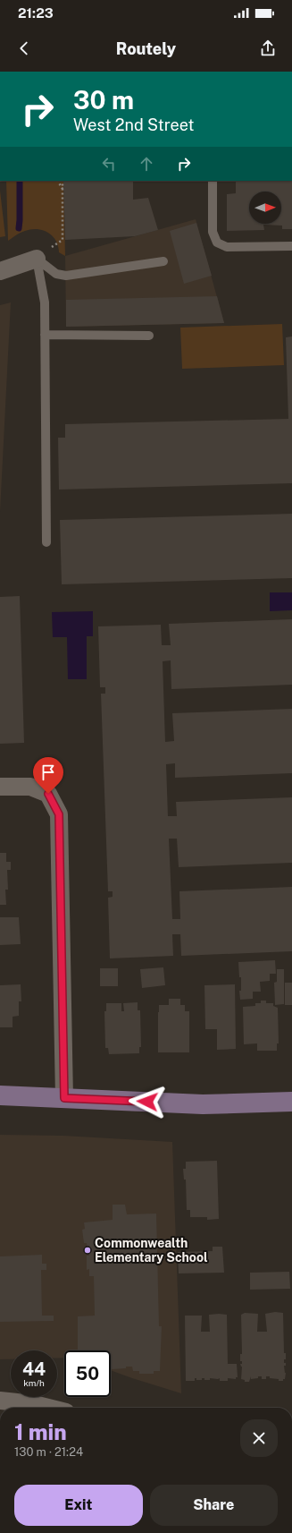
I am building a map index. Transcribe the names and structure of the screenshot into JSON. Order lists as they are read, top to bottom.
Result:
{
  "places": ["Commonwealth Elementary School"],
  "north": "right",
  "page": {
    "status": "21:23",
    "header": "Routely",
    "turn": ["30 m", "West 2nd Street"],
    "speed": "44 km/h",
    "limit": "50",
    "heading": ["1 min", "130 m · 21:24"],
    "buttons": ["Exit", "Share"]
  }
}
